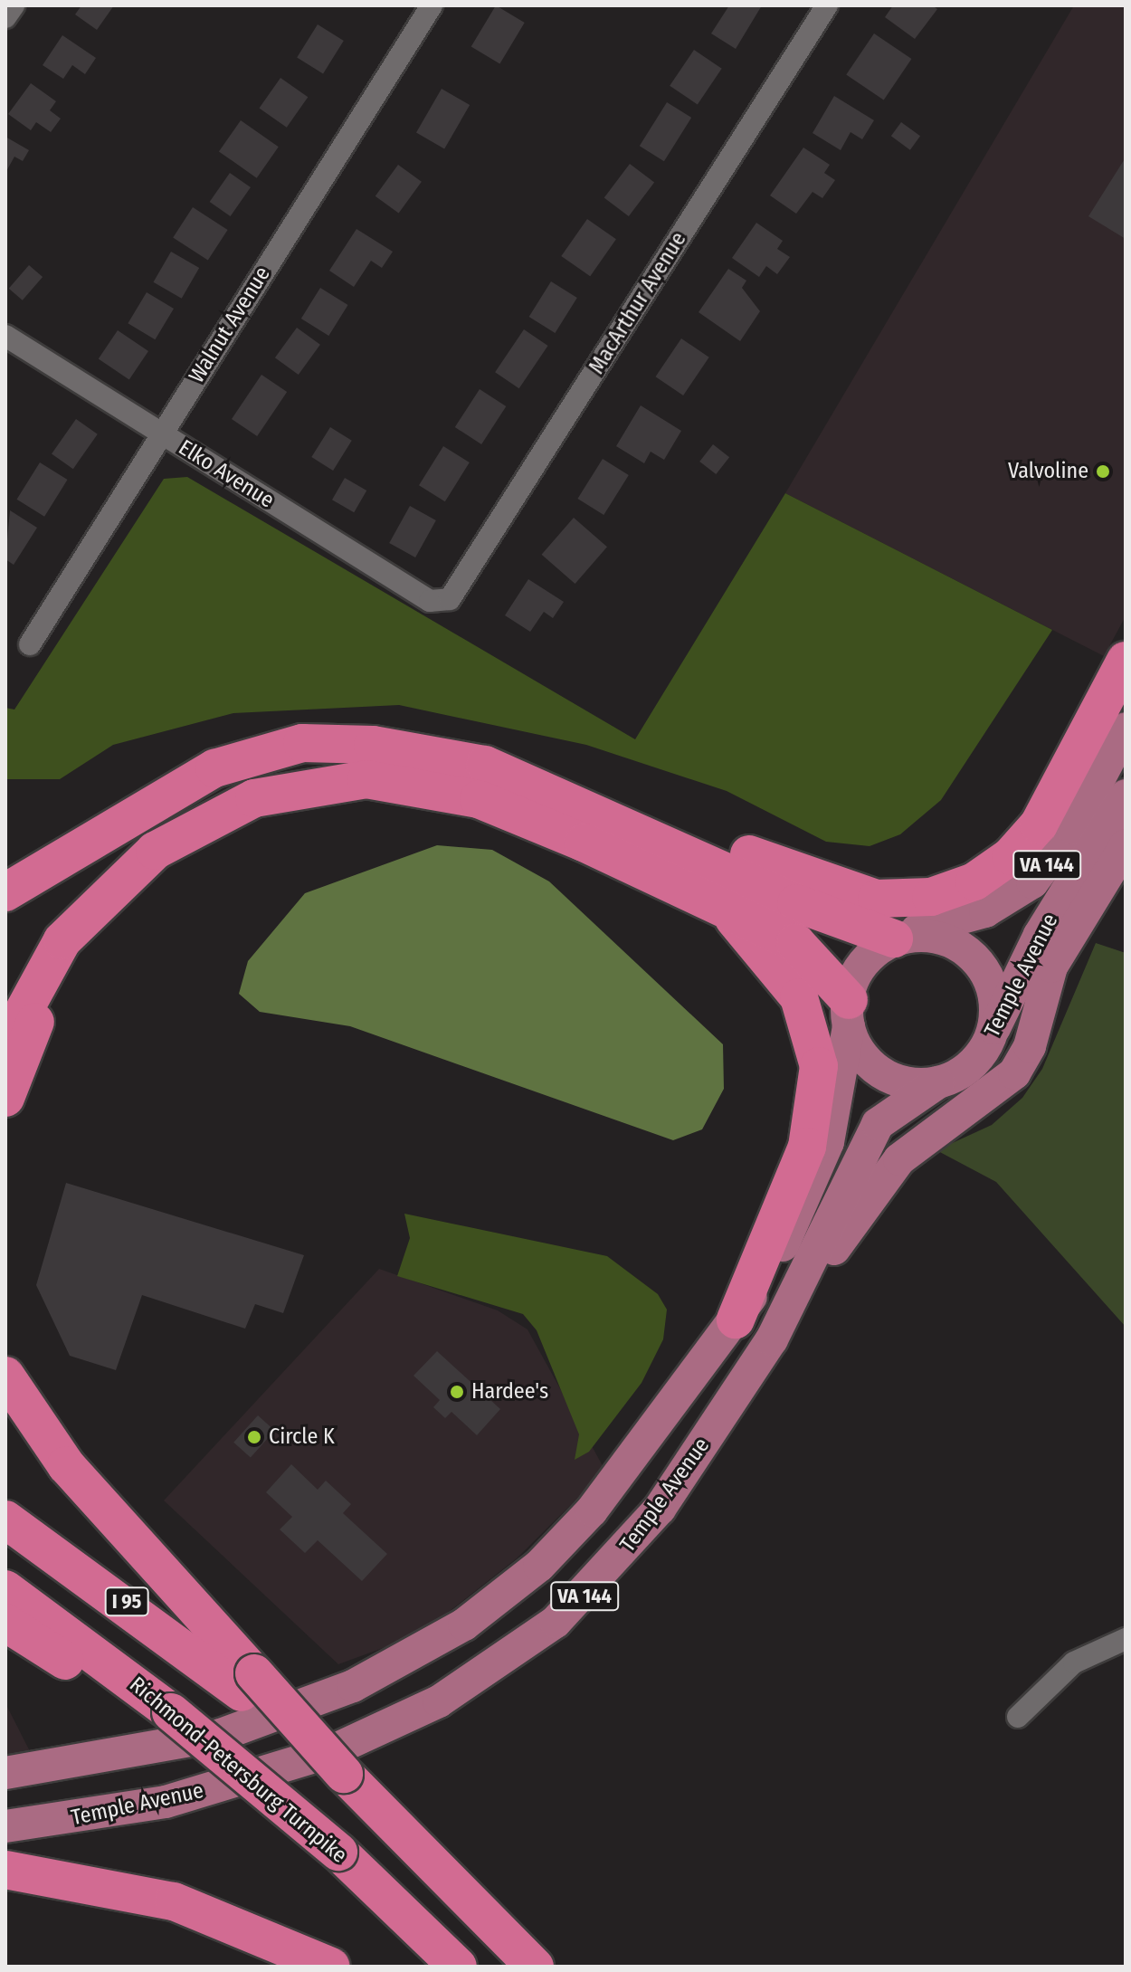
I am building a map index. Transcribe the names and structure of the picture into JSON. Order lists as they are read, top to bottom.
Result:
{
  "streets": {
    "highway": ["I 95", "Richmond-Petersburg Turnpike"],
    "main road": ["VA 144", "Temple Avenue"],
    "street": ["MacArthur Avenue", "Walnut Avenue", "Elko Avenue"]
  },
  "crossings": [
    ["MacArthur Avenue", "Elko Avenue"],
    ["Walnut Avenue", "Elko Avenue"],
    ["VA 144", "Temple Avenue"]
  ],
  "places": ["Valvoline", "Hardee's", "Circle K"]
}
